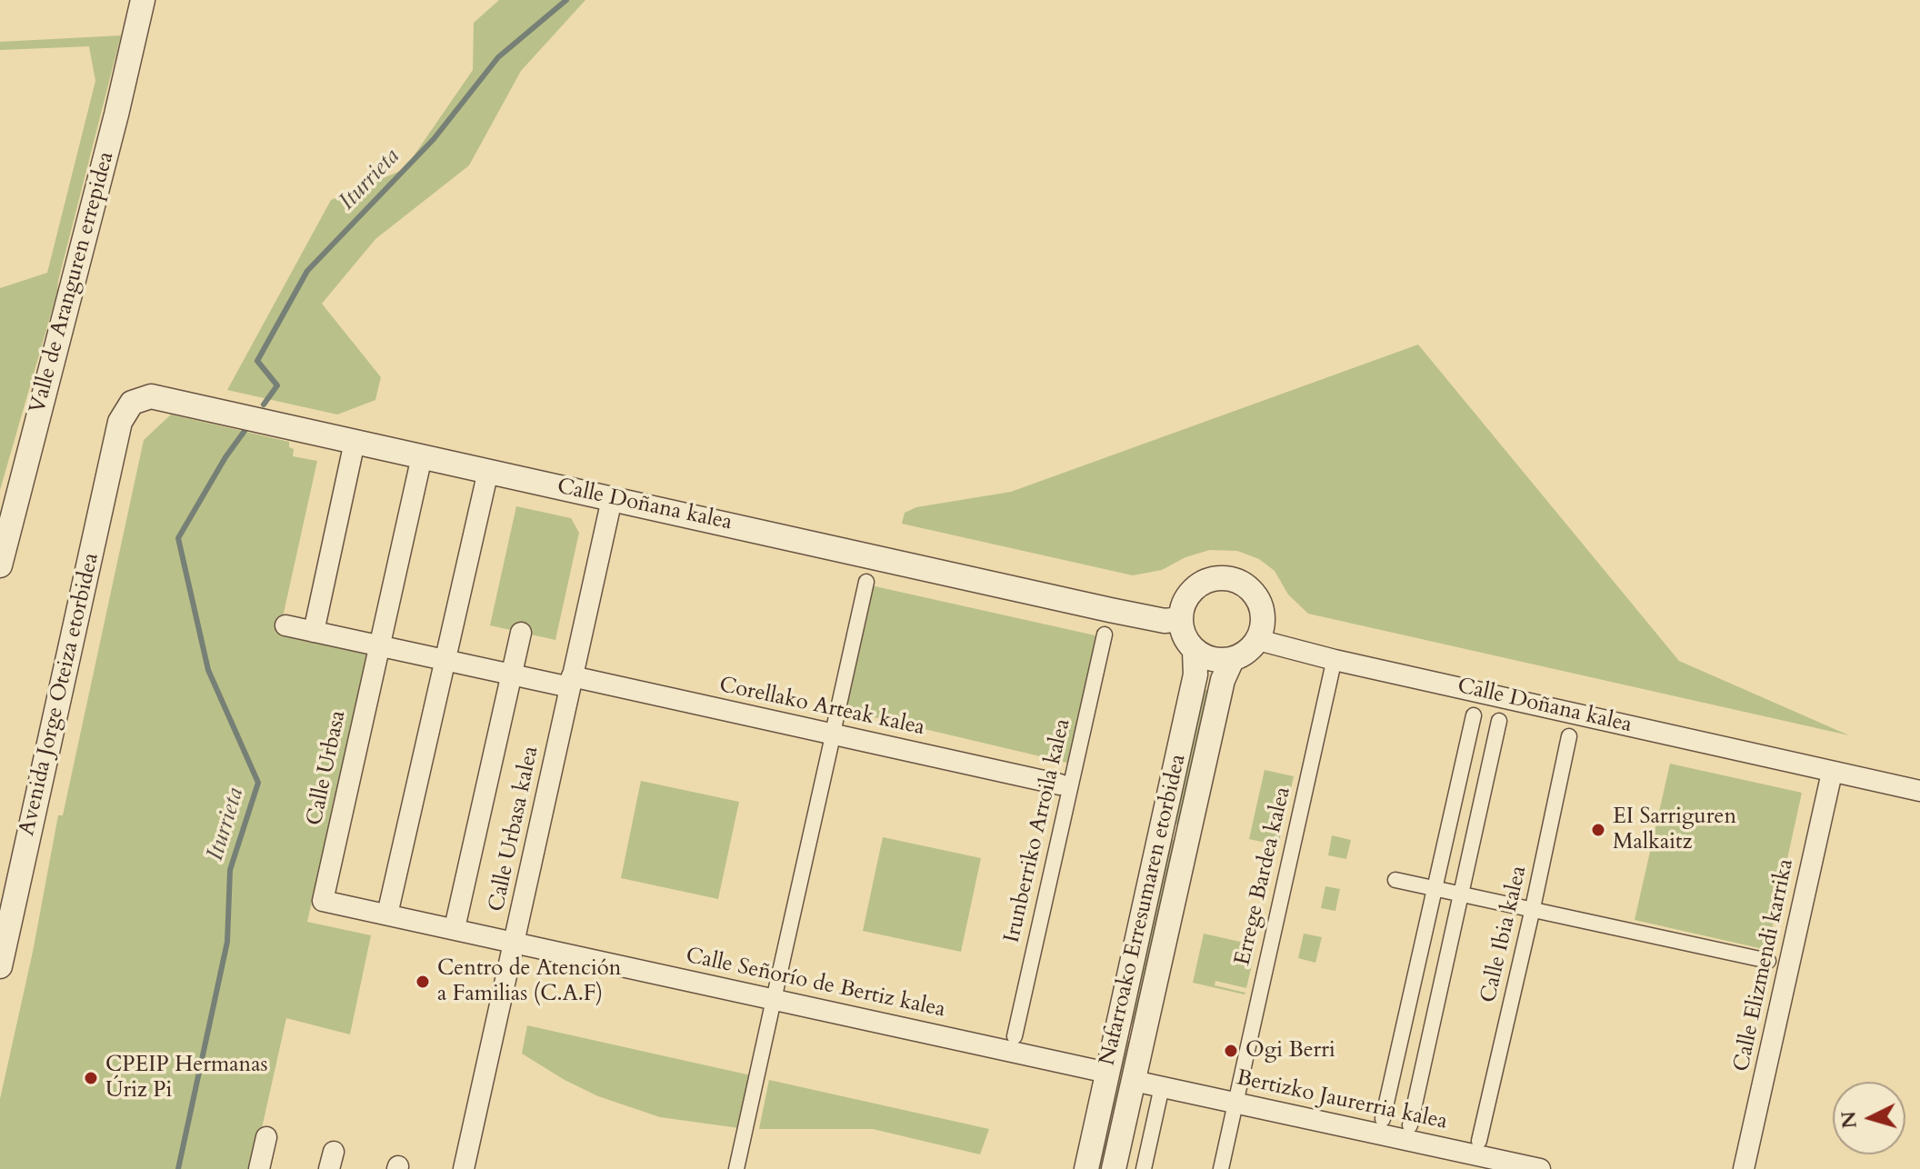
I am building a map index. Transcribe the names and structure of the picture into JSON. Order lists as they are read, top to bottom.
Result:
{
  "streets": {
    "street": [
      "Valle de Aranguren errepidea",
      "Calle Doñana kalea",
      "Avenida Jorge Oteiza etorbidea",
      "Corellako Arteak kalea",
      "Calle Urbasa",
      "Calle Urbasa kalea",
      "Irunberriko Arroila kalea",
      "Errege Bardea kalea",
      "Nafarroako Erresumaren etorbidea",
      "Calle Ibia kalea",
      "Calle Elizmendi karrika",
      "Calle Señorío de Bertiz kalea",
      "Bertizko Jaurerria kalea"
    ]
  },
  "crossings": [
    ["Calle Doñana kalea", "Avenida Jorge Oteiza etorbidea"],
    ["Calle Doñana kalea", "Calle Urbasa"],
    ["Calle Doñana kalea", "Calle Urbasa kalea"],
    ["Calle Doñana kalea", "Nafarroako Erresumaren etorbidea"],
    ["Calle Doñana kalea", "Calle Elizmendi karrika"],
    ["Corellako Arteak kalea", "Calle Urbasa kalea"],
    ["Calle Urbasa kalea", "Calle Señorío de Bertiz kalea"],
    ["Nafarroako Erresumaren etorbidea", "Calle Señorío de Bertiz kalea"],
    ["Nafarroako Erresumaren etorbidea", "Bertizko Jaurerria kalea"]
  ],
  "water": ["Iturrieta"],
  "places": [
    "EI Sarriguren Malkaitz",
    "Centro de Atención a Familias (C.A.F)",
    "Ogi Berri",
    "CPEIP Hermanas Úriz Pi"
  ],
  "north": "left"
}
